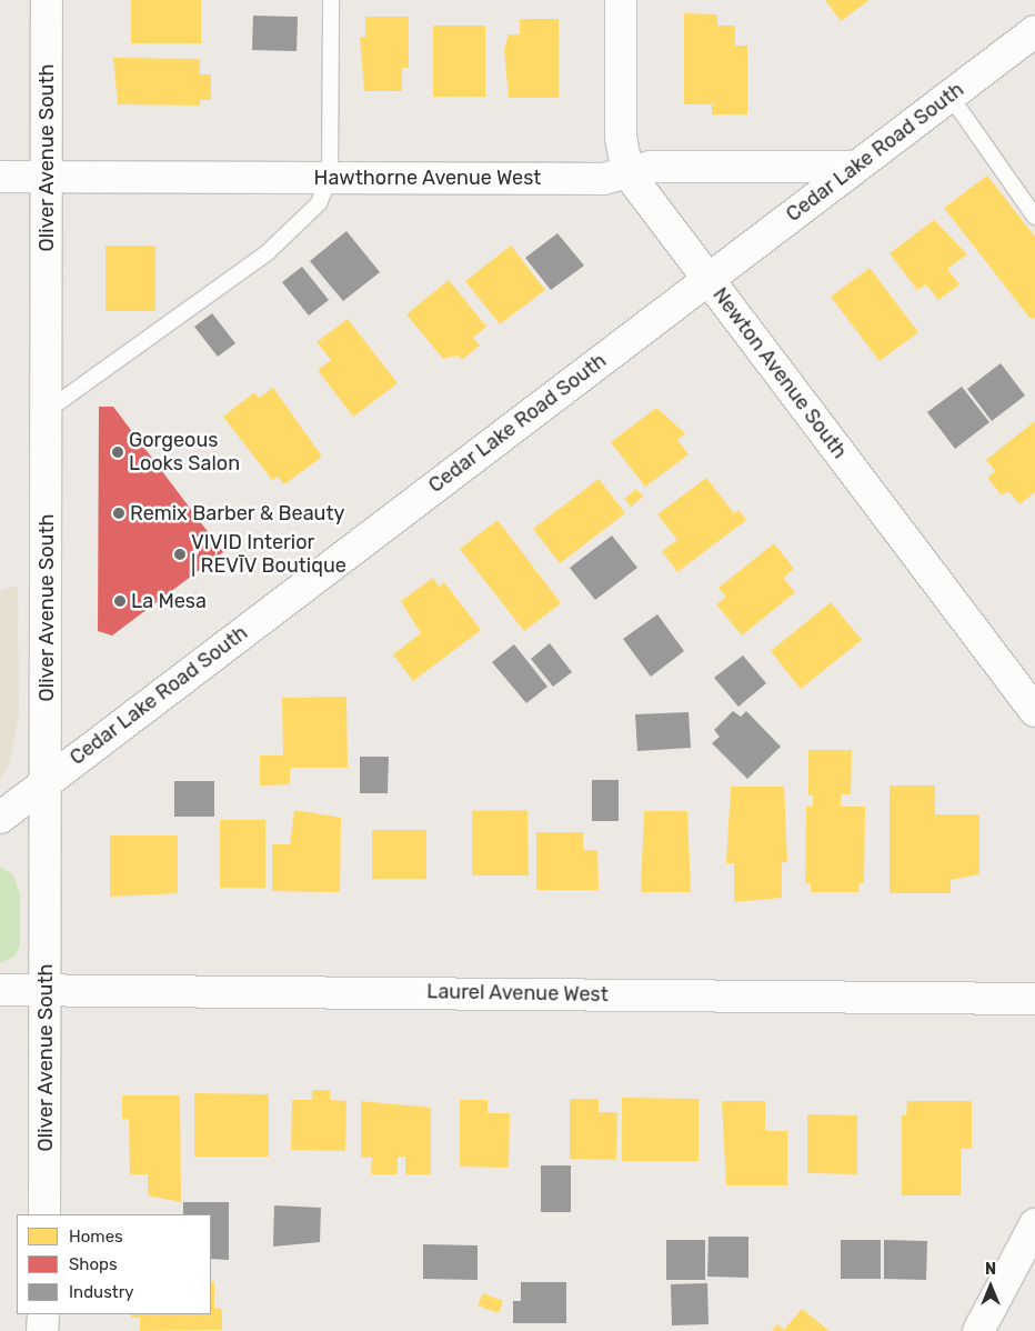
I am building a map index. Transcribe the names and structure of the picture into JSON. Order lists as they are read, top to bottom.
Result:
{
  "streets": {
    "street": [
      "Cedar Lake Road South",
      "Oliver Avenue South",
      "Hawthorne Avenue West",
      "Newton Avenue South",
      "Laurel Avenue West"
    ]
  },
  "crossings": [
    ["Cedar Lake Road South", "Oliver Avenue South"],
    ["Cedar Lake Road South", "Hawthorne Avenue West"],
    ["Cedar Lake Road South", "Newton Avenue South"],
    ["Oliver Avenue South", "Hawthorne Avenue West"],
    ["Oliver Avenue South", "Laurel Avenue West"],
    ["Hawthorne Avenue West", "Newton Avenue South"]
  ],
  "places": [
    "Gorgeous Looks Salon",
    "Remix Barber & Beauty",
    "VIVID Interior | REVĪV Boutique",
    "La Mesa"
  ],
  "legend": ["Homes", "Shops", "Industry"],
  "north": "top"
}
